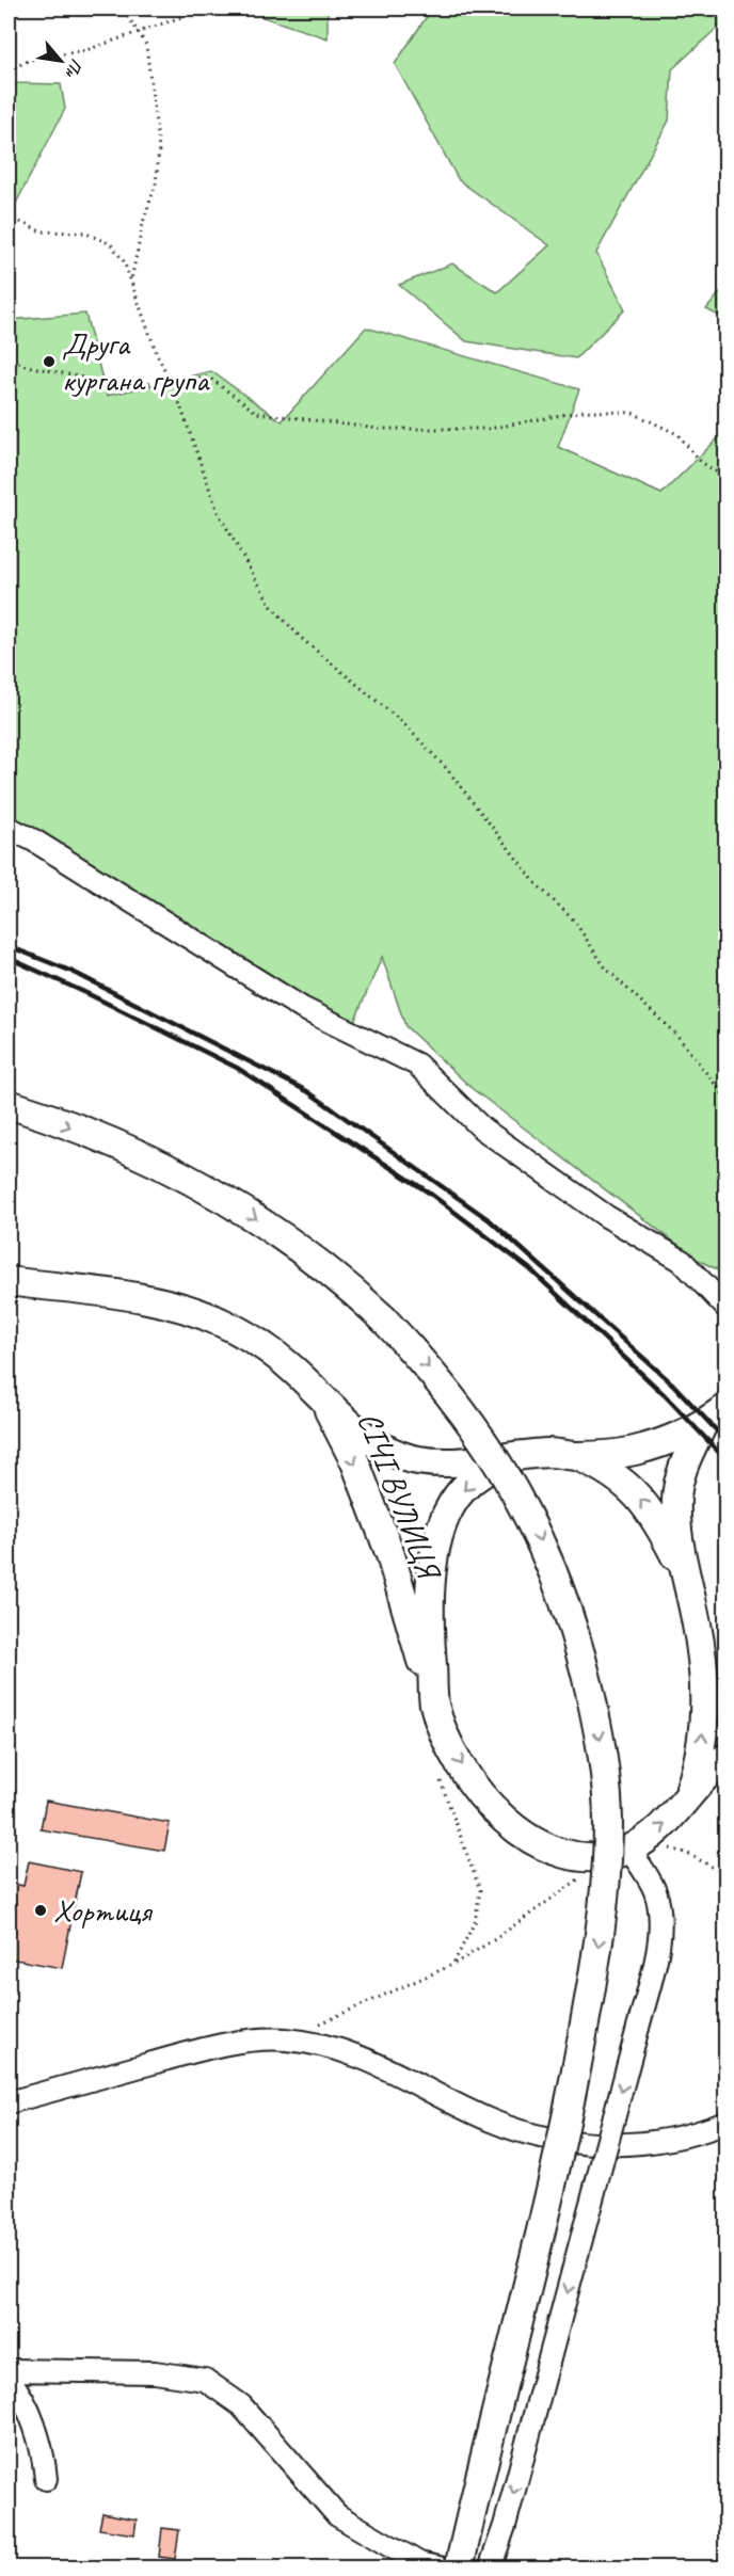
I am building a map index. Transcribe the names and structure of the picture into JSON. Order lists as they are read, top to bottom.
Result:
{
  "streets": {
    "main road": ["СІЧІ ВУЛИЦЯ"]
  },
  "one_way": ["СІЧІ ВУЛИЦЯ"],
  "places": ["Друга кургана група", "Хортиця"],
  "north": "bottom right"
}
